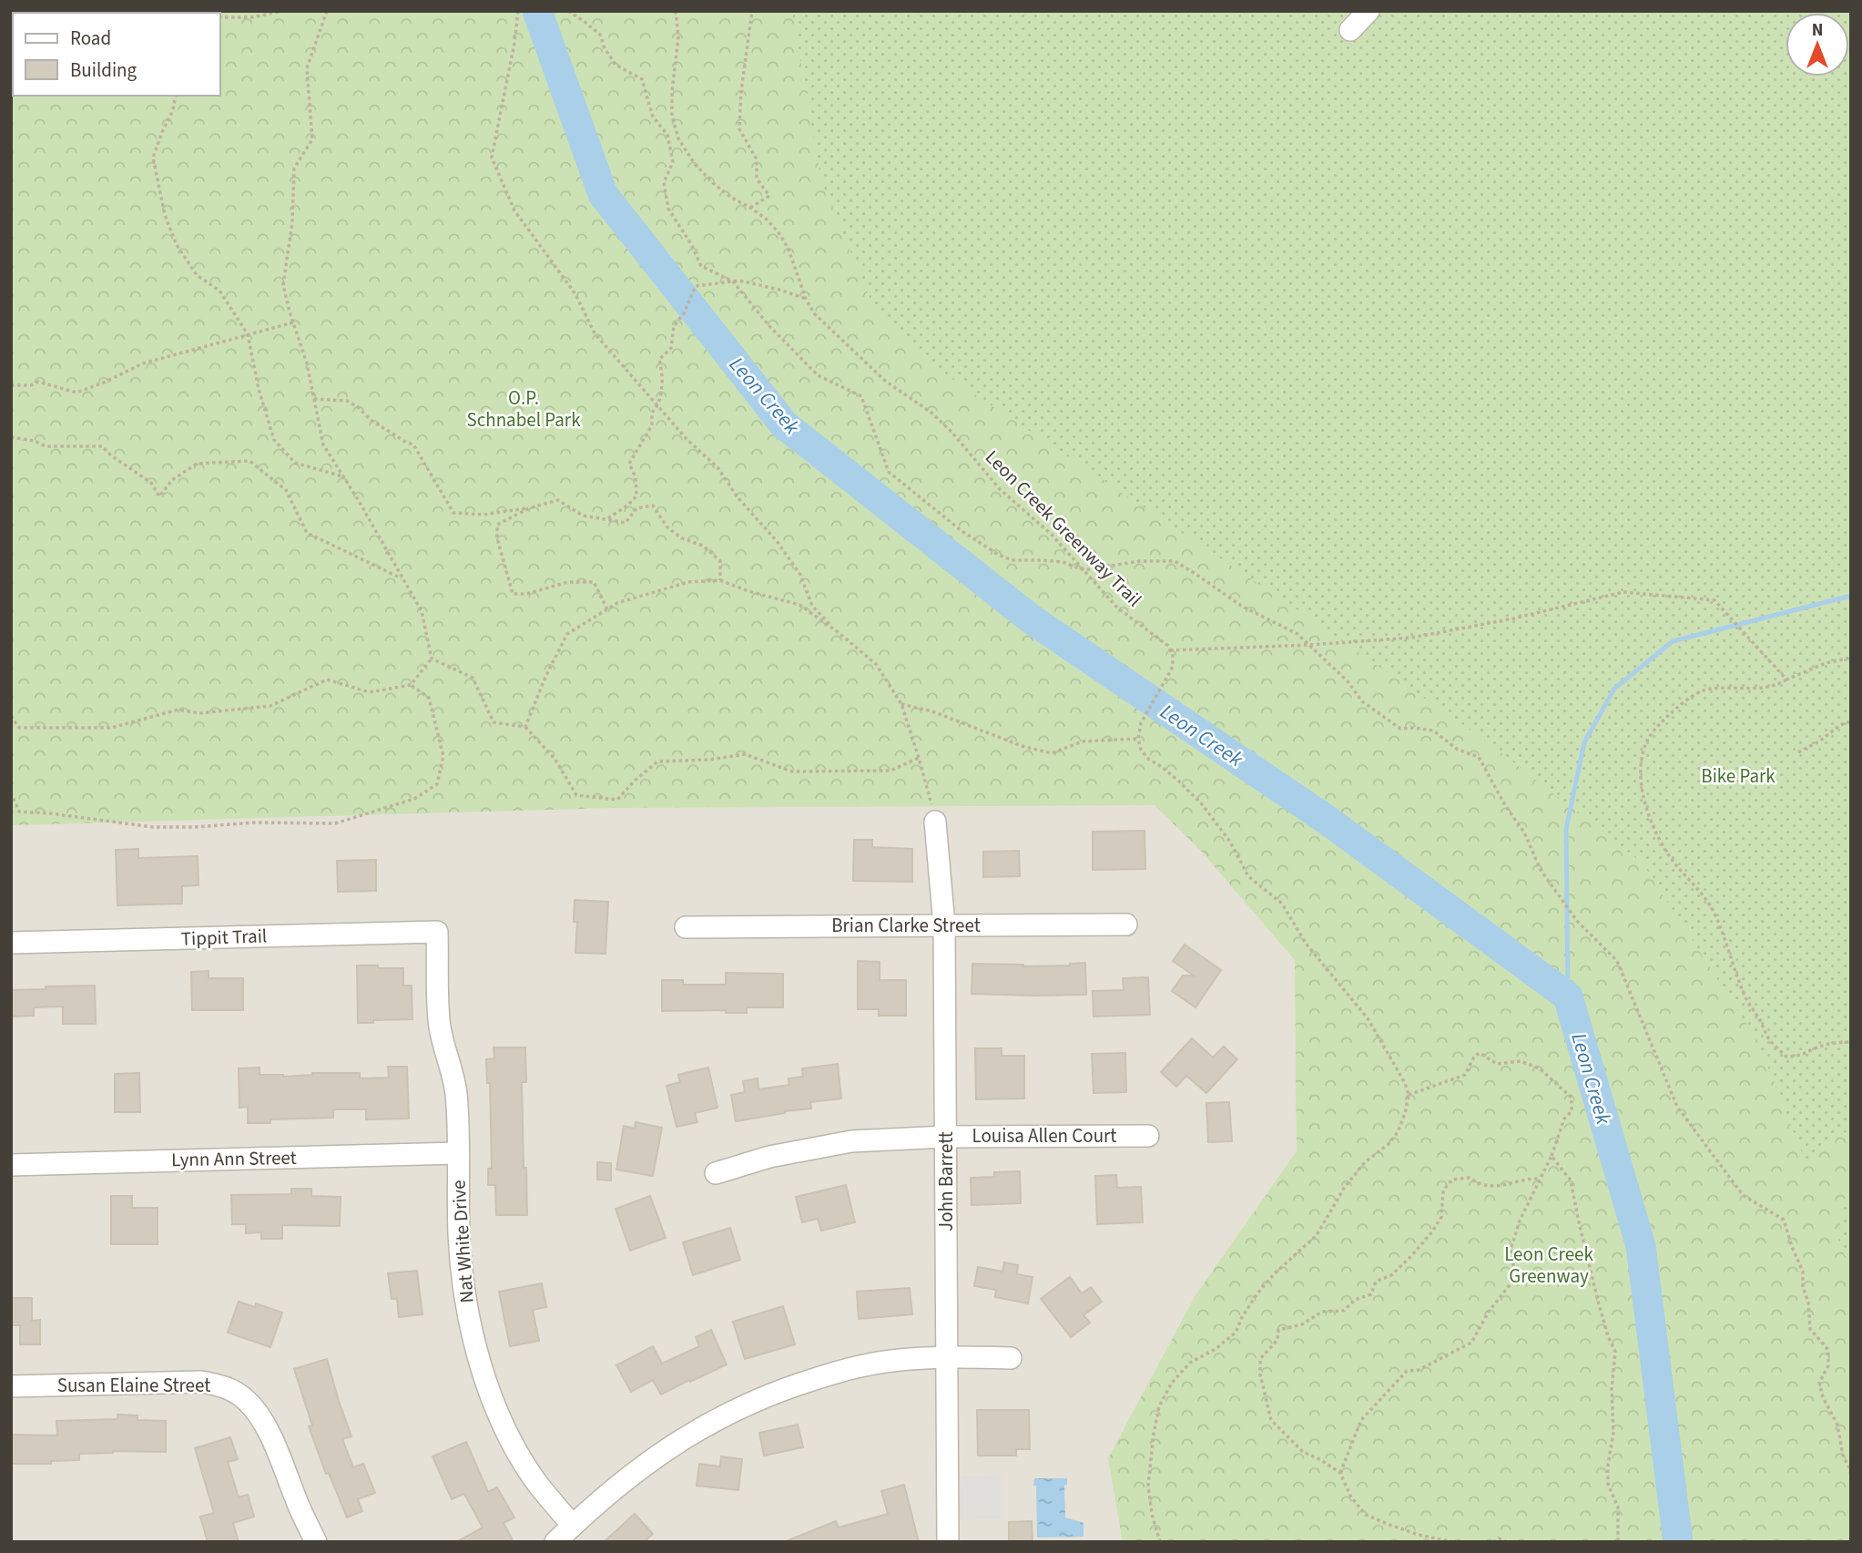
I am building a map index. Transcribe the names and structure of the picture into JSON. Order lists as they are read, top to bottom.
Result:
{
  "streets": {
    "street": [
      "Brian Clarke Street",
      "Tippit Trail",
      "Louisa Allen Court",
      "Lynn Ann Street",
      "John Barrett",
      "Nat White Drive",
      "Susan Elaine Street"
    ],
    "path": ["Leon Creek Greenway Trail"]
  },
  "crossings": [
    ["Brian Clarke Street", "John Barrett"],
    ["Tippit Trail", "Nat White Drive"],
    ["Louisa Allen Court", "John Barrett"],
    ["Lynn Ann Street", "Nat White Drive"]
  ],
  "water": ["Leon Creek"],
  "parks": ["O.P. Schnabel Park", "Bike Park", "Leon Creek Greenway"],
  "legend": ["Road", "Building"],
  "north": "top"
}
